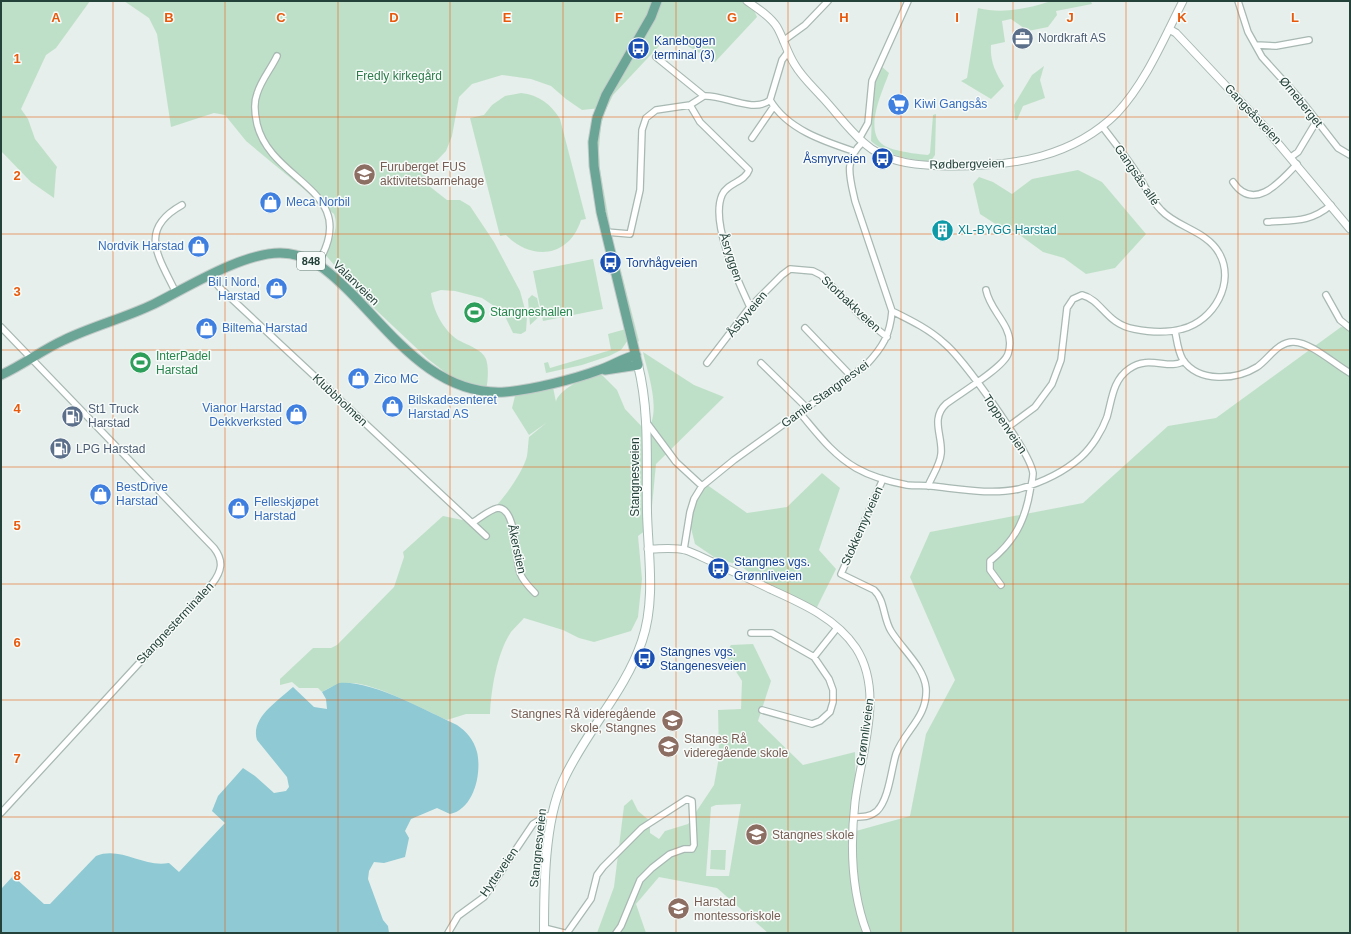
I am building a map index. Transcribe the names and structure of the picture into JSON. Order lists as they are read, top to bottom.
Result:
{
  "streets": {
    "main road": ["848", "Valanveien", "Stangnesveien"],
    "street": [
      "Ørneberget",
      "Gangsåsveien",
      "Rødbergveien",
      "Gangsås allé",
      "Åsryggen",
      "Storbakkveien",
      "Åsbyveien",
      "Gamle Stangnesvei",
      "Klubbholmen",
      "Toppenveien",
      "Stokkemyrveien",
      "Åkerstien",
      "Stangnesterminalen",
      "Grønnliveien",
      "Hytteveien"
    ]
  },
  "crossings": [
    ["Gangsåsveien", "Rødbergveien"],
    ["Rødbergveien", "Gangsås allé"],
    ["Gangsås allé", "Toppenveien"],
    ["Åsryggen", "Åsbyveien"],
    ["Valanveien", "Klubbholmen"],
    ["Valanveien", "Stangnesveien"],
    ["Valanveien", "Stangnesterminalen"],
    ["Storbakkveien", "Åsbyveien"],
    ["Storbakkveien", "Gamle Stangnesvei"],
    ["Gamle Stangnesvei", "Toppenveien"],
    ["Gamle Stangnesvei", "Stokkemyrveien"],
    ["Gamle Stangnesvei", "Grønnliveien"],
    ["Klubbholmen", "Åkerstien"],
    ["Toppenveien", "Stokkemyrveien"],
    ["Stangnesveien", "Grønnliveien"],
    ["Stangnesveien", "Hytteveien"],
    ["Stokkemyrveien", "Grønnliveien"]
  ],
  "parks": ["Fredly kirkegård"],
  "places": {
    "office": ["Nordkraft AS"],
    "bus stop": [
      "Kanebogen terminal (3)",
      "Åsmyrveien",
      "Torvhågveien",
      "Stangnes vgs. Grønnliveien",
      "Stangnes vgs. Stangenesveien"
    ],
    "supermarket": ["Kiwi Gangsås"],
    "school or university": [
      "Furuberget FUS aktivitetsbarnehage",
      "Stangnes Rå videregående skole, Stangnes",
      "Stanges Rå videregående skole",
      "Stangnes skole",
      "Harstad montessoriskole"
    ],
    "shop": [
      "Meca Norbil",
      "Nordvik Harstad",
      "Bil i Nord, Harstad",
      "Biltema Harstad",
      "Zico MC",
      "Bilskadesenteret Harstad AS",
      "Vianor Harstad Dekkverksted",
      "BestDrive Harstad",
      "Felleskjøpet Harstad"
    ],
    "building": ["XL-BYGG Harstad"],
    "sports": ["Stangneshallen", "InterPadel Harstad"],
    "fuel station": ["St1 Truck Harstad", "LPG Harstad"]
  },
  "grid": {
    "columns": [
      "A",
      "B",
      "C",
      "D",
      "E",
      "F",
      "G",
      "H",
      "I",
      "J",
      "K",
      "L"
    ],
    "rows": [
      "1",
      "2",
      "3",
      "4",
      "5",
      "6",
      "7",
      "8"
    ]
  }
}
